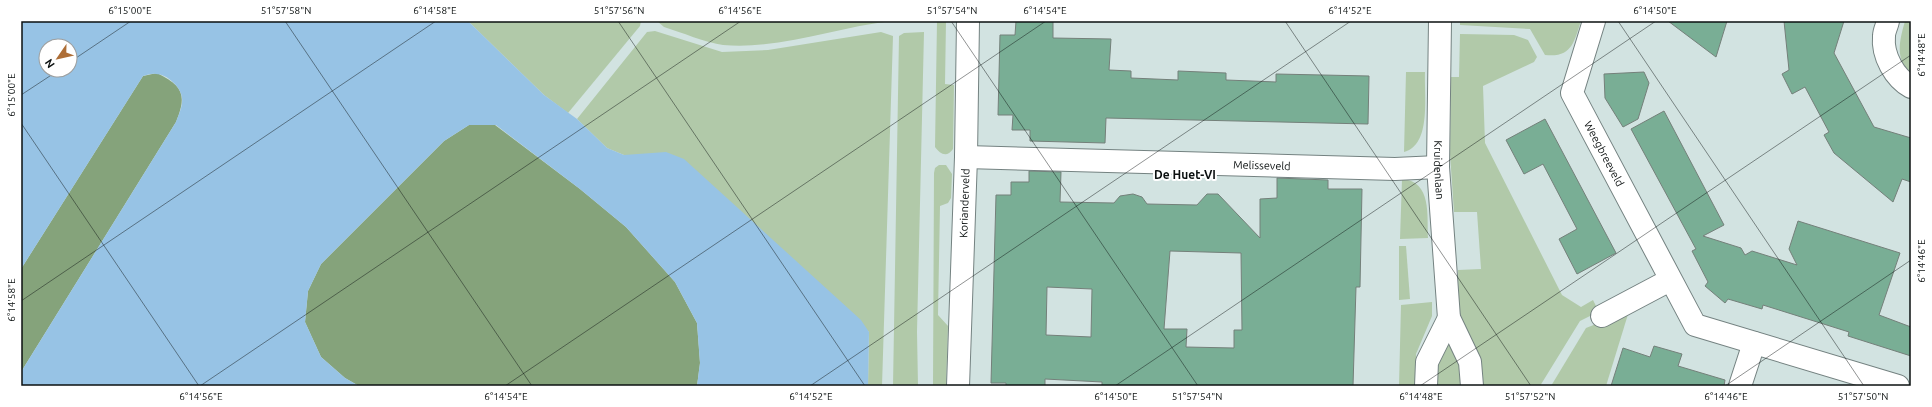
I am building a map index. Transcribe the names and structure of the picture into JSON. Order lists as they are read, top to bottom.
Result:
{
  "streets": {
    "street": [
      "Weegbreeveld",
      "Melisseveld",
      "Kruidenlaan",
      "Korianderveld"
    ]
  },
  "crossings": [
    ["Melisseveld", "Kruidenlaan"],
    ["Melisseveld", "Korianderveld"]
  ],
  "districts": ["De Huet-VI"],
  "north": "bottom left",
  "coordinates": [
    "6°15'00\"E",
    "51°57'58\"N",
    "6°14'58\"E",
    "51°57'56\"N",
    "6°14'56\"E",
    "51°57'54\"N",
    "6°14'54\"E",
    "6°14'52\"E",
    "6°14'50\"E",
    "6°14'48\"E",
    "6°14'46\"E",
    "51°57'52\"N",
    "51°57'50\"N"
  ]
}
